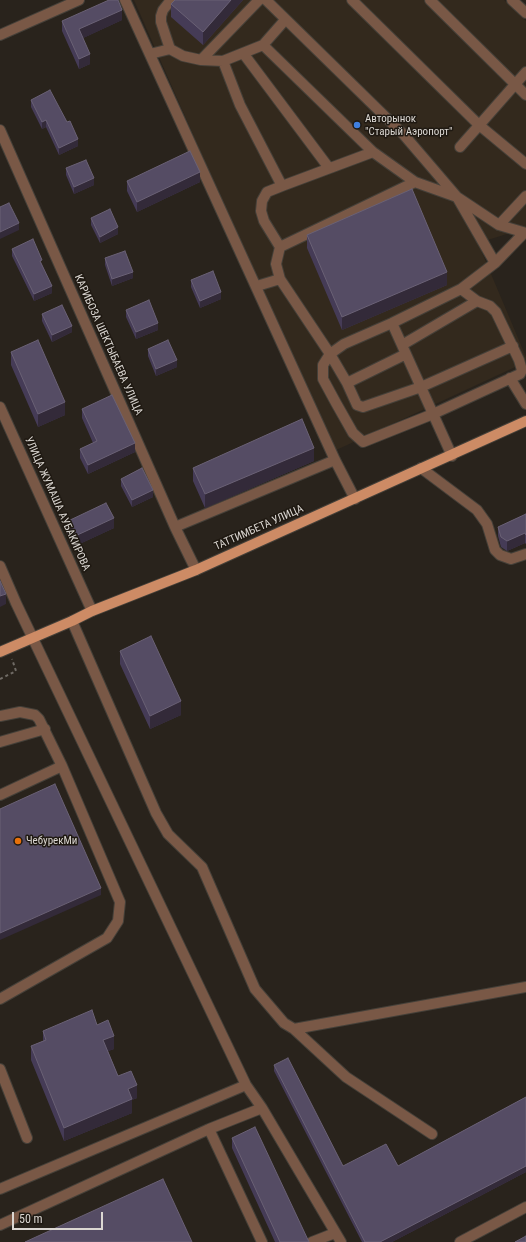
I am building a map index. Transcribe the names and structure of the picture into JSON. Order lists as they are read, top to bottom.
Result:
{
  "streets": {
    "main road": ["ТАТТИМБЕТА УЛИЦА"],
    "street": ["КАРИБОЗА ШЕКТЫБАЕВА УЛИЦА", "УЛИЦА ЖУМАША АУБАКИРОВА"]
  },
  "crossings": [
    ["КАРИБОЗА ШЕКТЫБАЕВА УЛИЦА", "ТАТТИМБЕТА УЛИЦА"],
    ["УЛИЦА ЖУМАША АУБАКИРОВА", "ТАТТИМБЕТА УЛИЦА"]
  ],
  "places": ["Авторынок \"Старый Аэропорт\"", "ЧебурекМи"],
  "scale_bar": "50 m"
}
